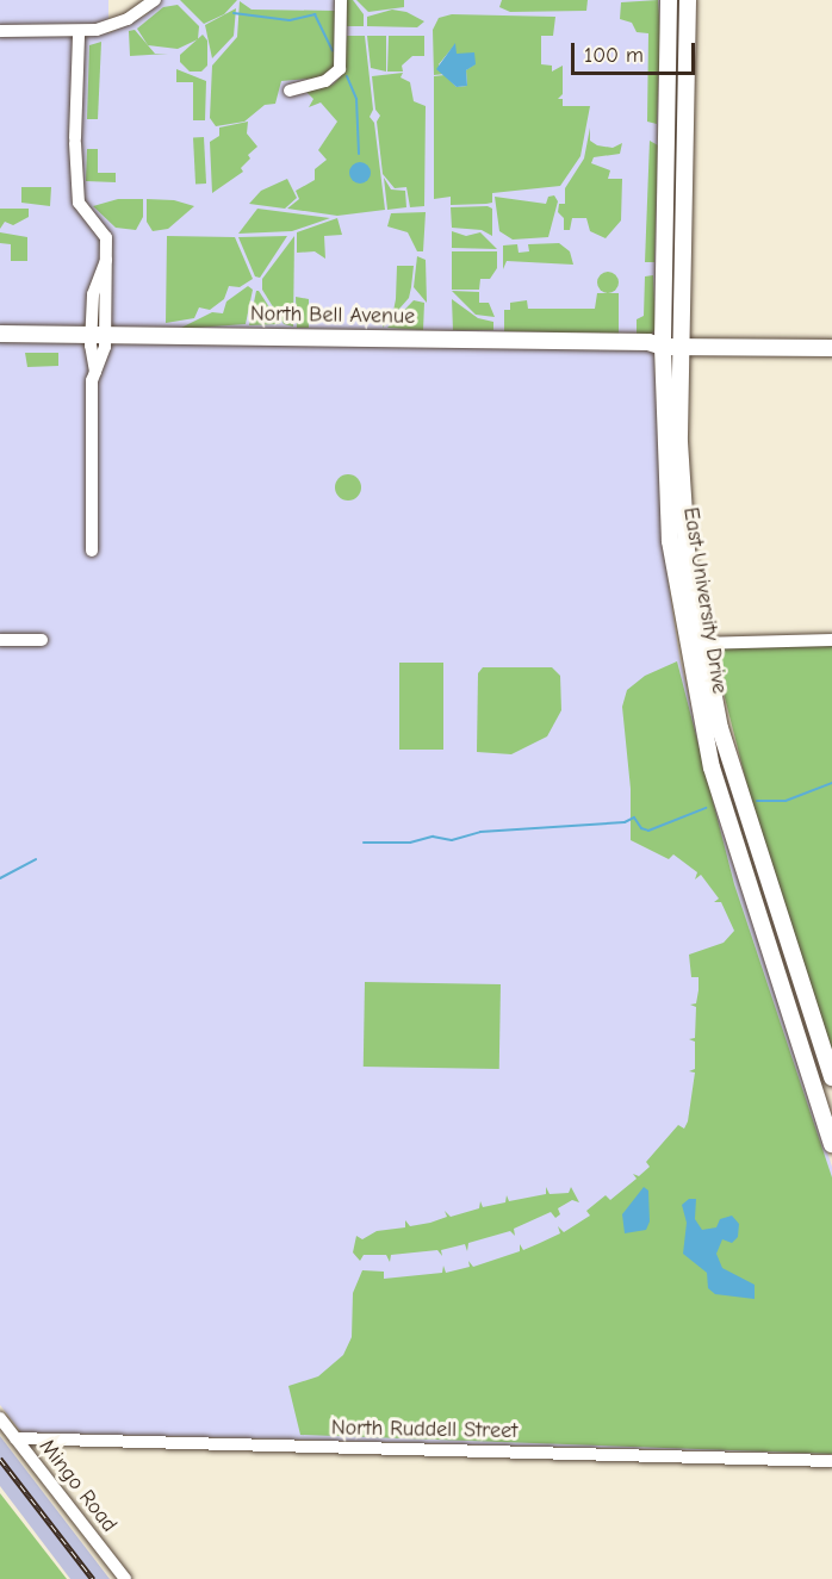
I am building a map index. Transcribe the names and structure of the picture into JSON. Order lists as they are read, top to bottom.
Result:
{
  "streets": {
    "main road": ["North Bell Avenue", "East University Drive"],
    "street": ["North Ruddell Street", "Mingo Road"]
  },
  "crossings": [
    ["North Bell Avenue", "East University Drive"],
    ["North Ruddell Street", "Mingo Road"]
  ],
  "scale_bar": "100 m"
}
